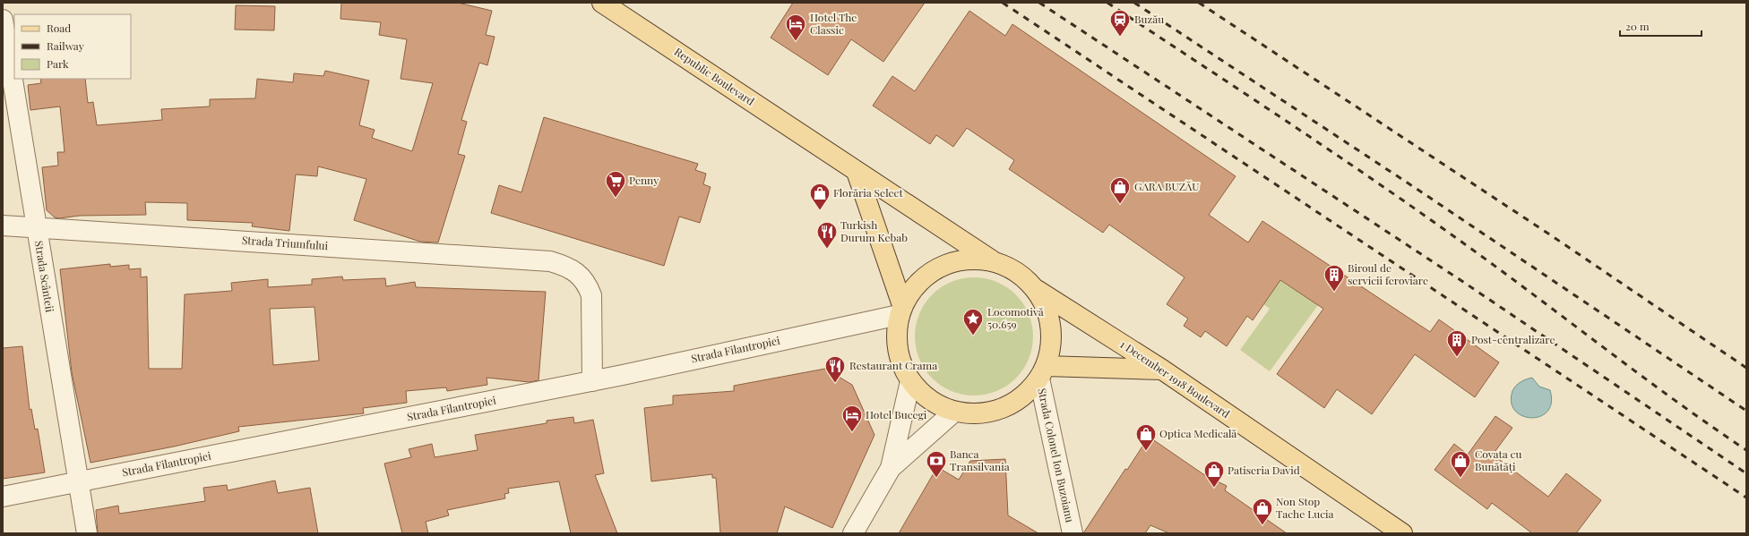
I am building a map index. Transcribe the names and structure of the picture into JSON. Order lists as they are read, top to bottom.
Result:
{
  "streets": {
    "main road": ["1 December 1918 Boulevard"],
    "street": [
      "Strada Triumfului",
      "Strada Scânteii",
      "Strada Filantropiei",
      "Strada Colonel Ion Buzoianu"
    ]
  },
  "crossings": [
    ["Strada Triumfului", "Strada Scânteii"],
    ["Strada Triumfului", "Strada Filantropiei"],
    ["Strada Scânteii", "Strada Filantropiei"]
  ],
  "places": {
    "station": ["Buzău"],
    "hotel": ["Hotel The Classic", "Hotel Bucegi"],
    "supermarket": ["Penny"],
    "shop": [
      "GARA BUZĂU",
      "Florăria Select",
      "Optica Medicală",
      "Covata cu Bunătăți",
      "Patiseria David",
      "Non Stop Tache Lucia"
    ],
    "restaurant": ["Turkish Durum Kebab", "Restaurant Crama"],
    "building": ["Biroul de servicii feroviare", "Post-centralizare"],
    "place": ["Locomotivă 50.659"],
    "bank": ["Banca Transilvania"]
  },
  "legend": ["Road", "Railway", "Park"],
  "scale_bar": "20 m"
}
